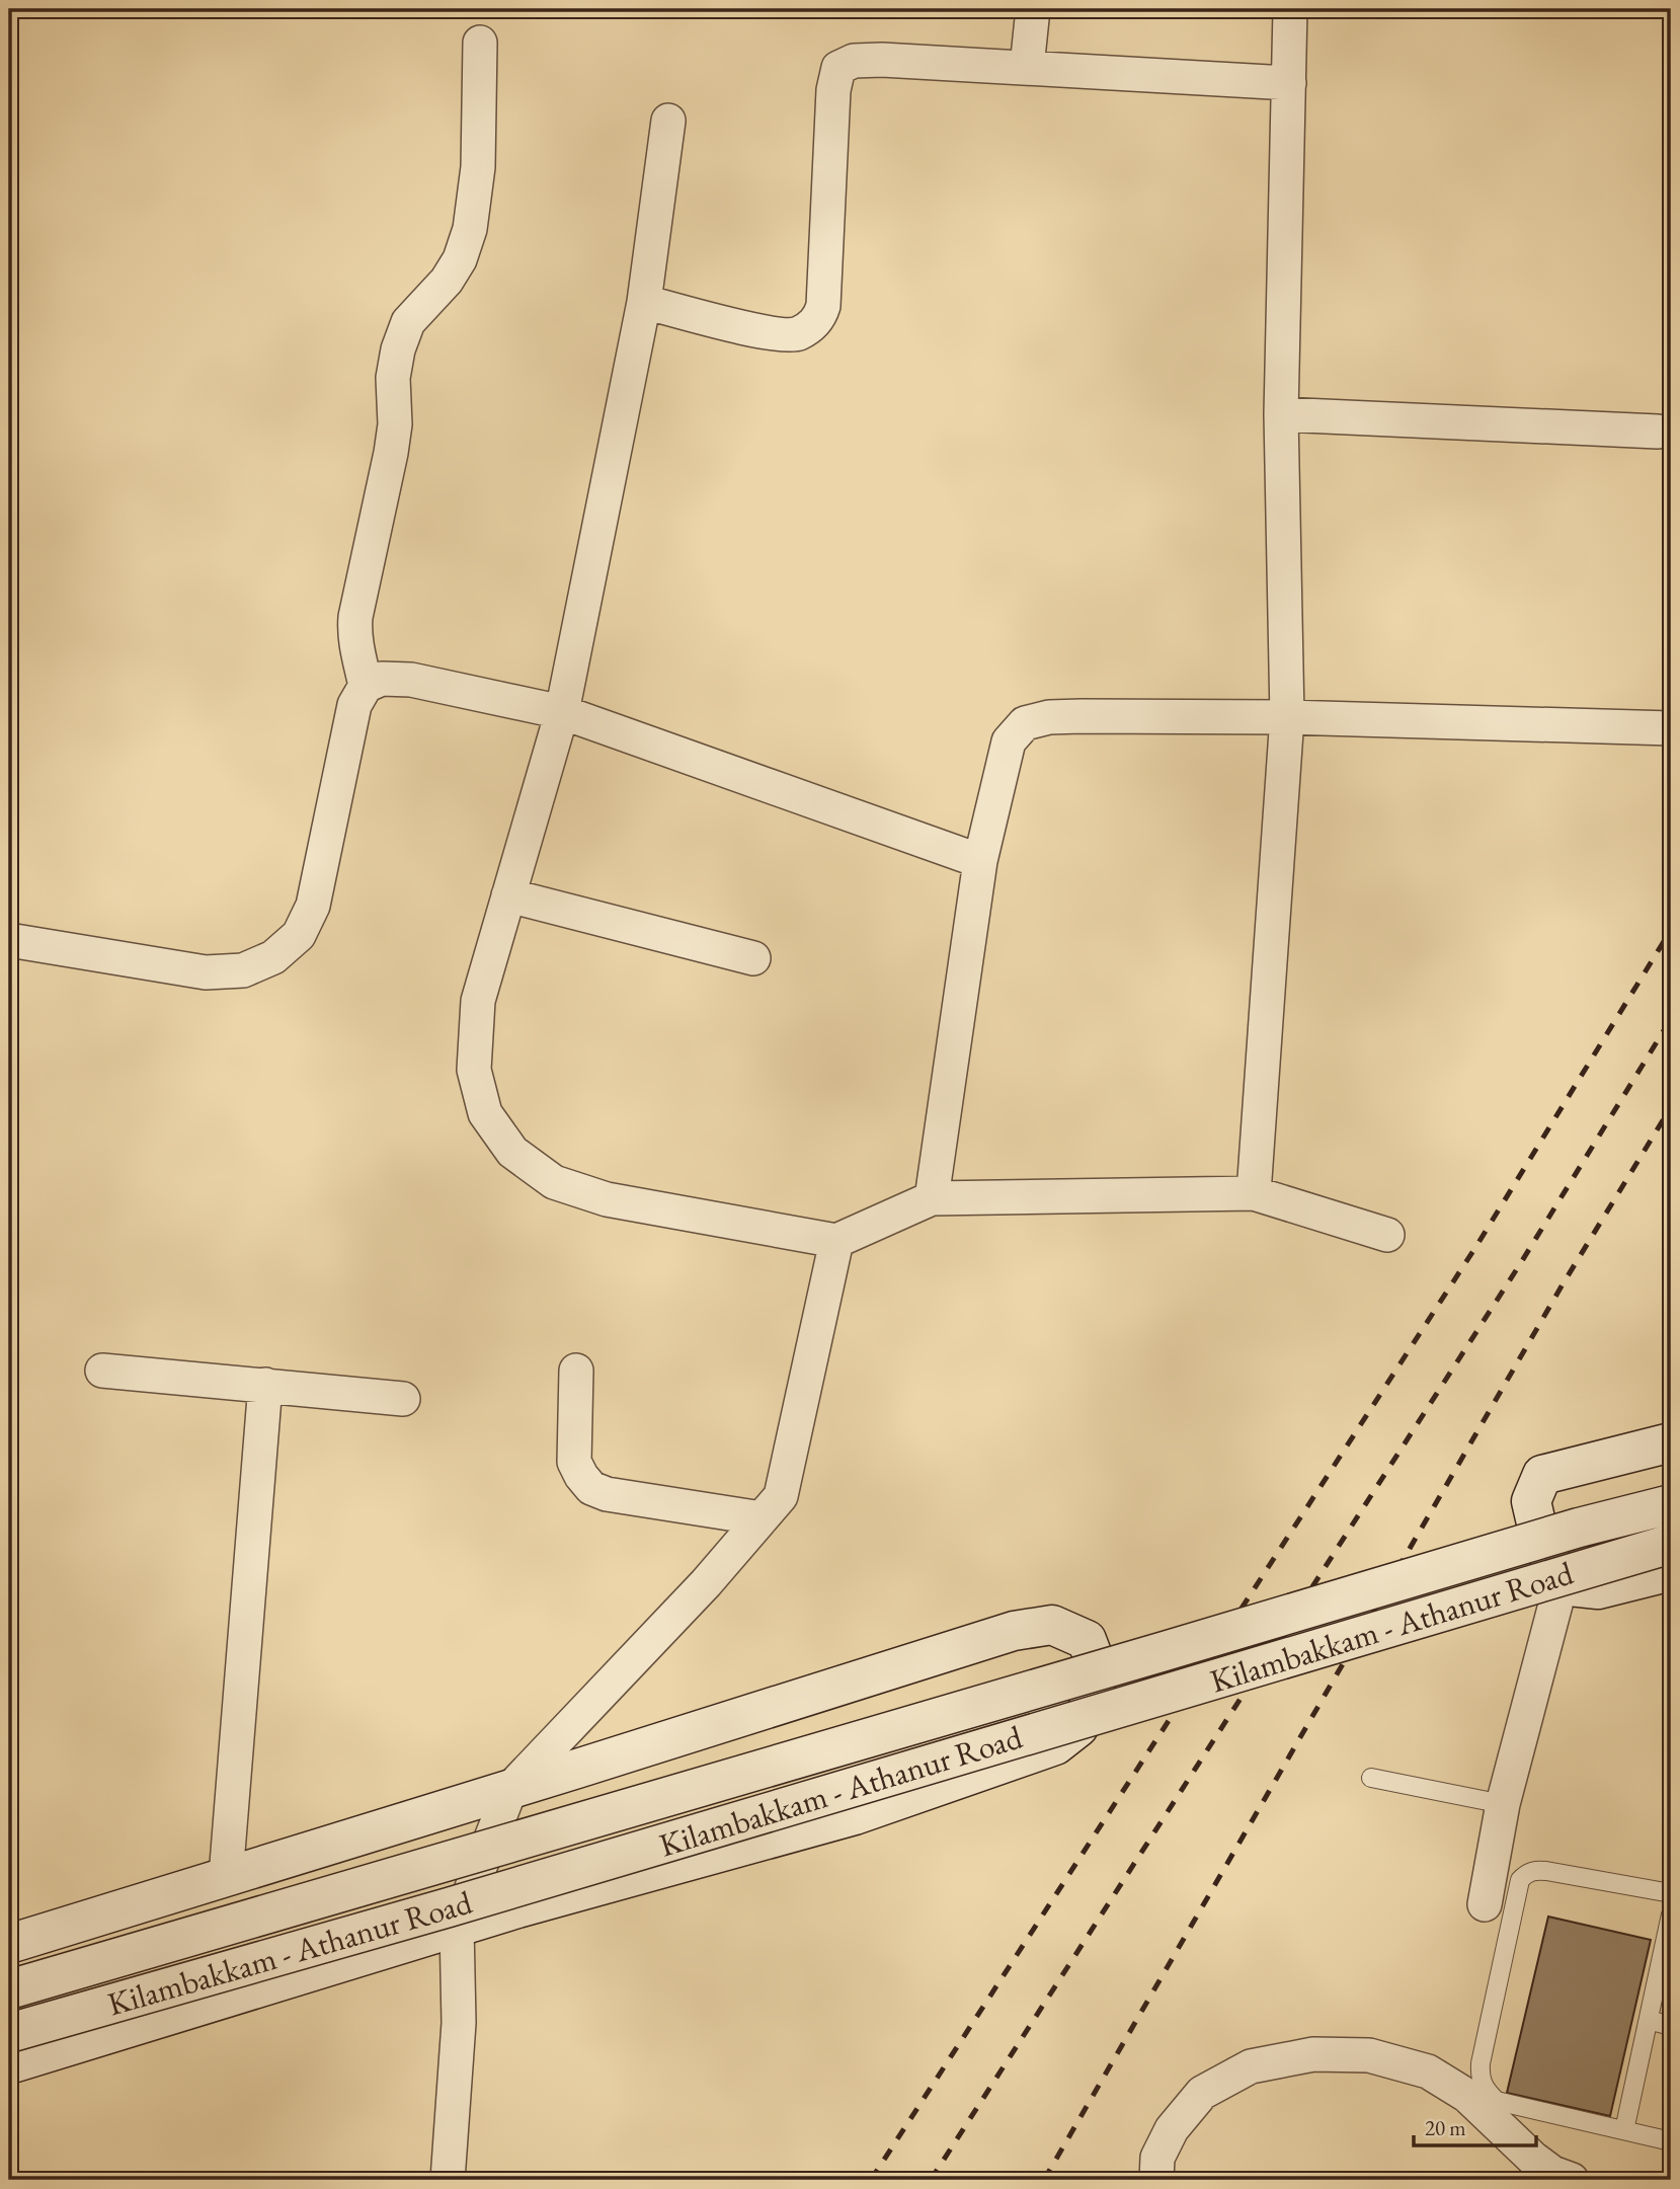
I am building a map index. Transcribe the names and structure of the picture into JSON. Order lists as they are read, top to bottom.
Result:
{
  "streets": {
    "street": ["Kilambakkam - Athanur Road"]
  },
  "scale_bar": "20 m"
}
